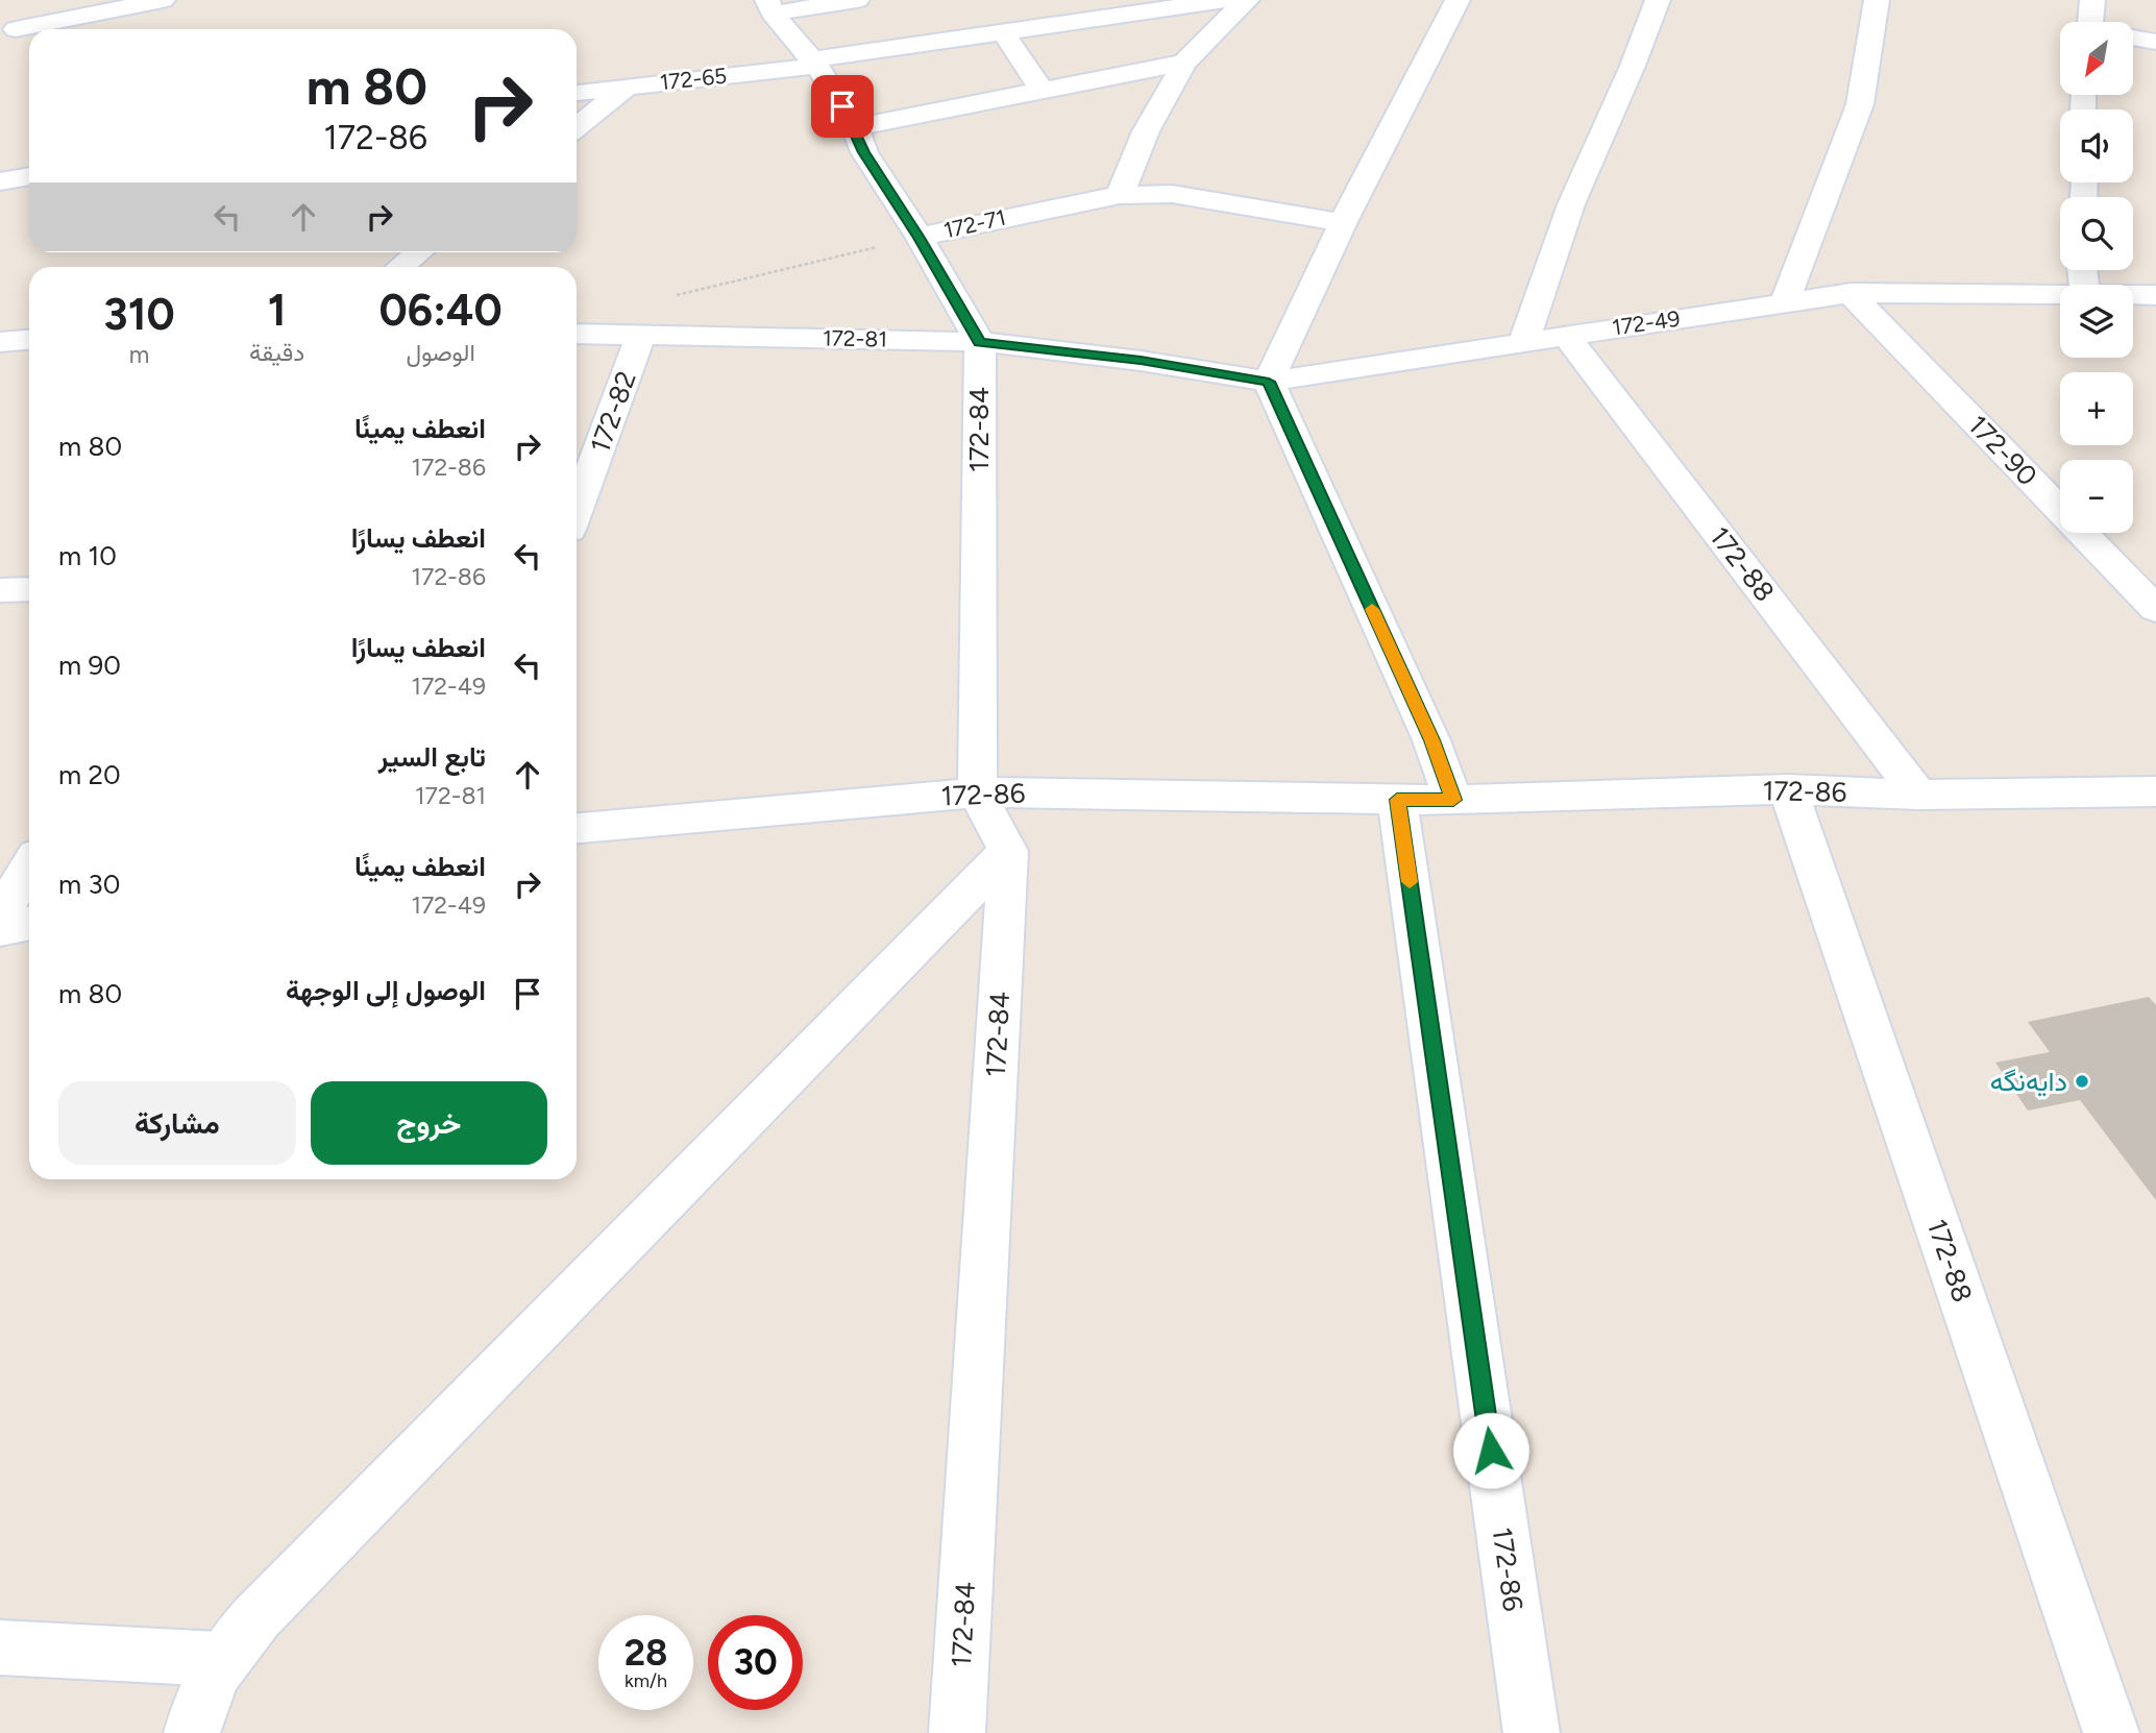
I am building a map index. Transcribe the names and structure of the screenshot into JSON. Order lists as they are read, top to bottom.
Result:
{
  "streets": {
    "street": [
      "172-65",
      "172-71",
      "172-49",
      "172-81",
      "172-82",
      "172-84",
      "172-90",
      "172-88",
      "172-86"
    ]
  },
  "crossings": [
    ["172-49", "172-81"],
    ["172-49", "172-90"],
    ["172-49", "172-88"],
    ["172-81", "172-82"],
    ["172-81", "172-84"],
    ["172-84", "172-86"],
    ["172-88", "172-86"]
  ],
  "places": ["دایەنگە"],
  "north": "bottom left",
  "page": {
    "map_buttons": ["+", "−"],
    "turn": ["80 m", "172-86"],
    "eta": [
      "06:40",
      "الوصول",
      "1",
      "دقيقة",
      "310",
      "m"
    ],
    "list": [
      {
        "name": "انعطف يمينًا",
        "note": "172-86",
        "value": "80 m"
      },
      {
        "name": "انعطف يسارًا",
        "note": "172-86",
        "value": "10 m"
      },
      {
        "name": "انعطف يسارًا",
        "note": "172-49",
        "value": "90 m"
      },
      {
        "name": "تابع السير",
        "note": "172-81",
        "value": "20 m"
      },
      {
        "name": "انعطف يمينًا",
        "note": "172-49",
        "value": "30 m"
      },
      {
        "name": "الوصول إلى الوجهة",
        "value": "80 m"
      }
    ],
    "buttons": ["خروج", "مشاركة"],
    "speed": "28 km/h",
    "limit": "30"
  }
}
